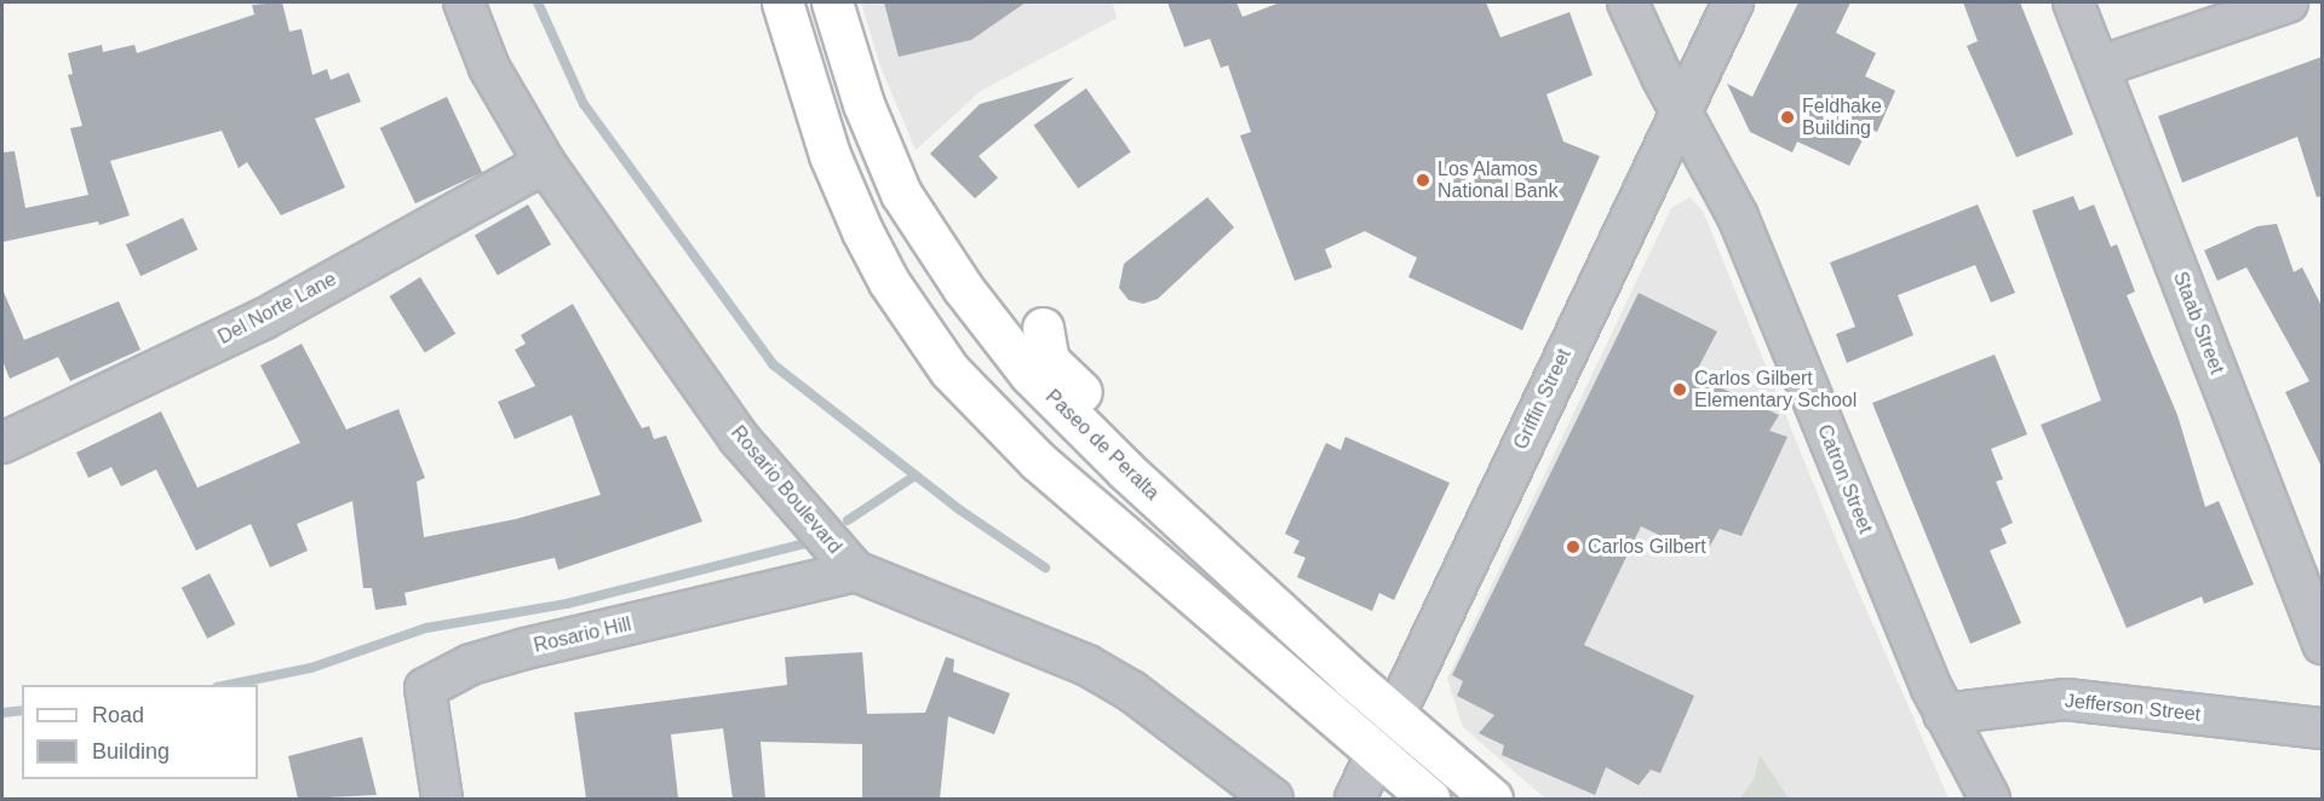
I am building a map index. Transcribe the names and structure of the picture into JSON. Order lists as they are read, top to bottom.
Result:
{
  "streets": {
    "main road": ["Paseo de Peralta"],
    "street": [
      "Del Norte Lane",
      "Staab Street",
      "Griffin Street",
      "Catron Street",
      "Rosario Boulevard",
      "Rosario Hill",
      "Jefferson Street"
    ]
  },
  "crossings": [
    ["Del Norte Lane", "Rosario Boulevard"],
    ["Griffin Street", "Paseo de Peralta"],
    ["Griffin Street", "Catron Street"],
    ["Catron Street", "Jefferson Street"],
    ["Rosario Boulevard", "Rosario Hill"]
  ],
  "places": [
    "Feldhake Building",
    "Los Alamos National Bank",
    "Carlos Gilbert Elementary School",
    "Carlos Gilbert"
  ],
  "legend": ["Road", "Building"]
}
